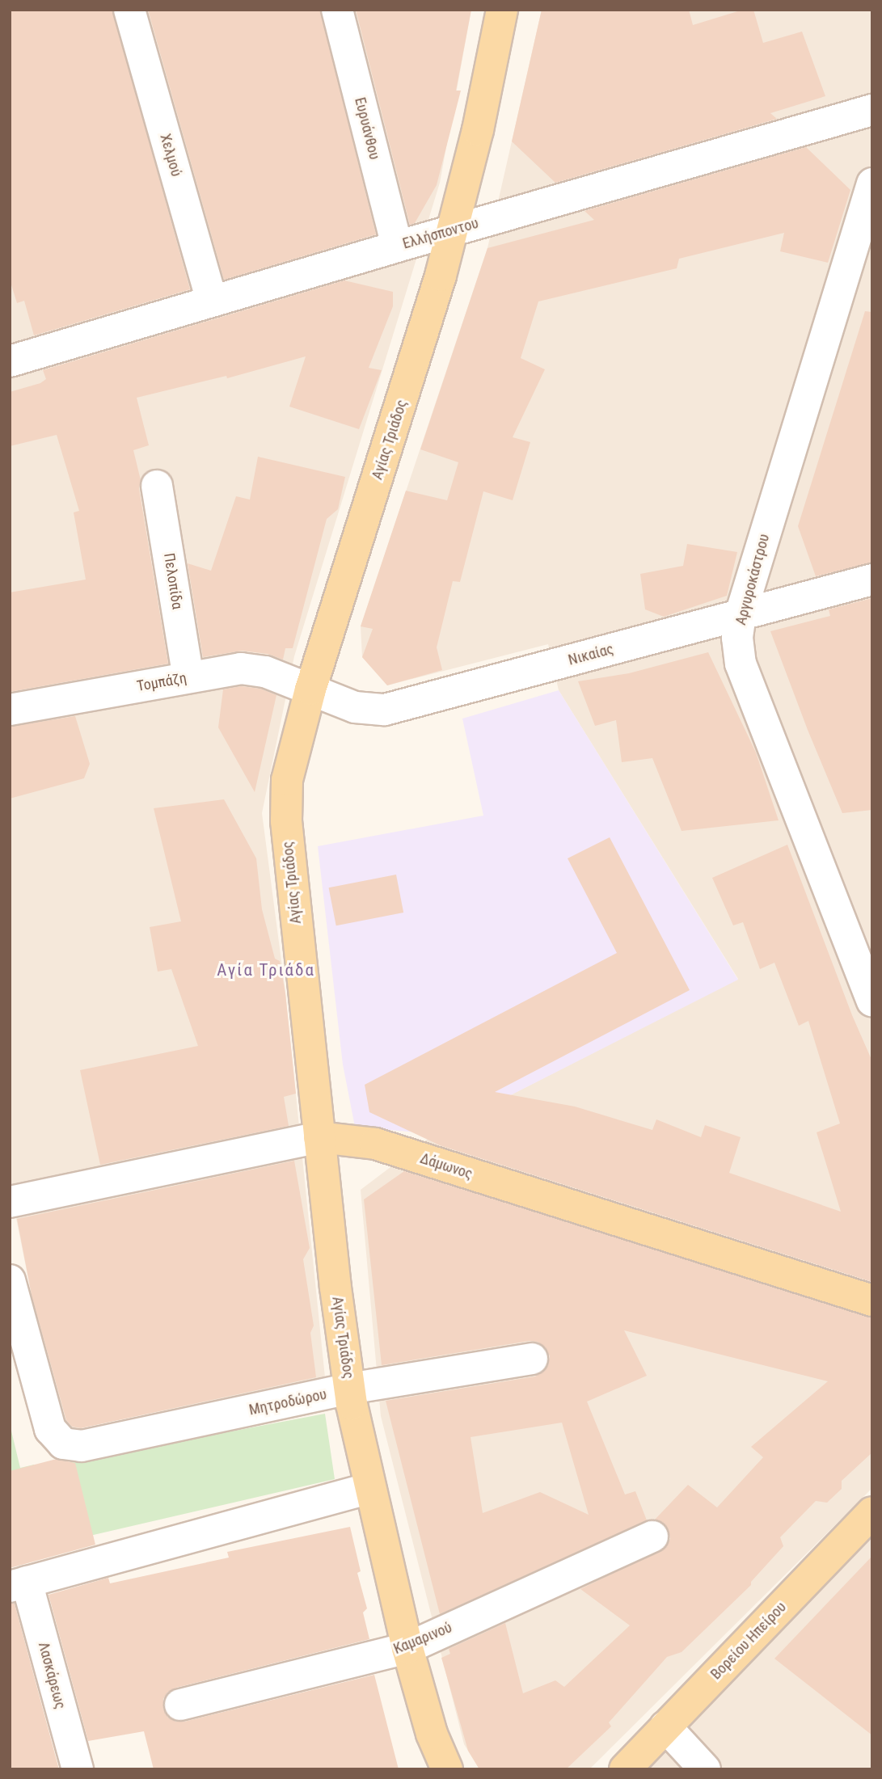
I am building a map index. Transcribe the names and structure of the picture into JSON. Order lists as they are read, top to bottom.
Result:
{
  "streets": {
    "main road": ["Αγίας Τριάδος", "Δάμωνος", "Βορείου Ηπείρου"],
    "street": [
      "Ευρυάνθου",
      "Χελμού",
      "Ελλήσποντου",
      "Αργυροκάστρου",
      "Πελοπίδα",
      "Νικαίας",
      "Τομπάζη",
      "Μητροδώρου",
      "Καμαρινού",
      "Λασκάρεως"
    ]
  },
  "crossings": [
    ["Ευρυάνθου", "Ελλήσποντου"],
    ["Χελμού", "Ελλήσποντου"],
    ["Ελλήσποντου", "Αγίας Τριάδος"],
    ["Αγίας Τριάδος", "Νικαίας"],
    ["Αγίας Τριάδος", "Τομπάζη"],
    ["Αγίας Τριάδος", "Δάμωνος"],
    ["Αγίας Τριάδος", "Μητροδώρου"],
    ["Αγίας Τριάδος", "Καμαρινού"],
    ["Αργυροκάστρου", "Νικαίας"],
    ["Πελοπίδα", "Τομπάζη"],
    ["Νικαίας", "Τομπάζη"]
  ],
  "districts": ["Αγία Τριάδα"]
}
